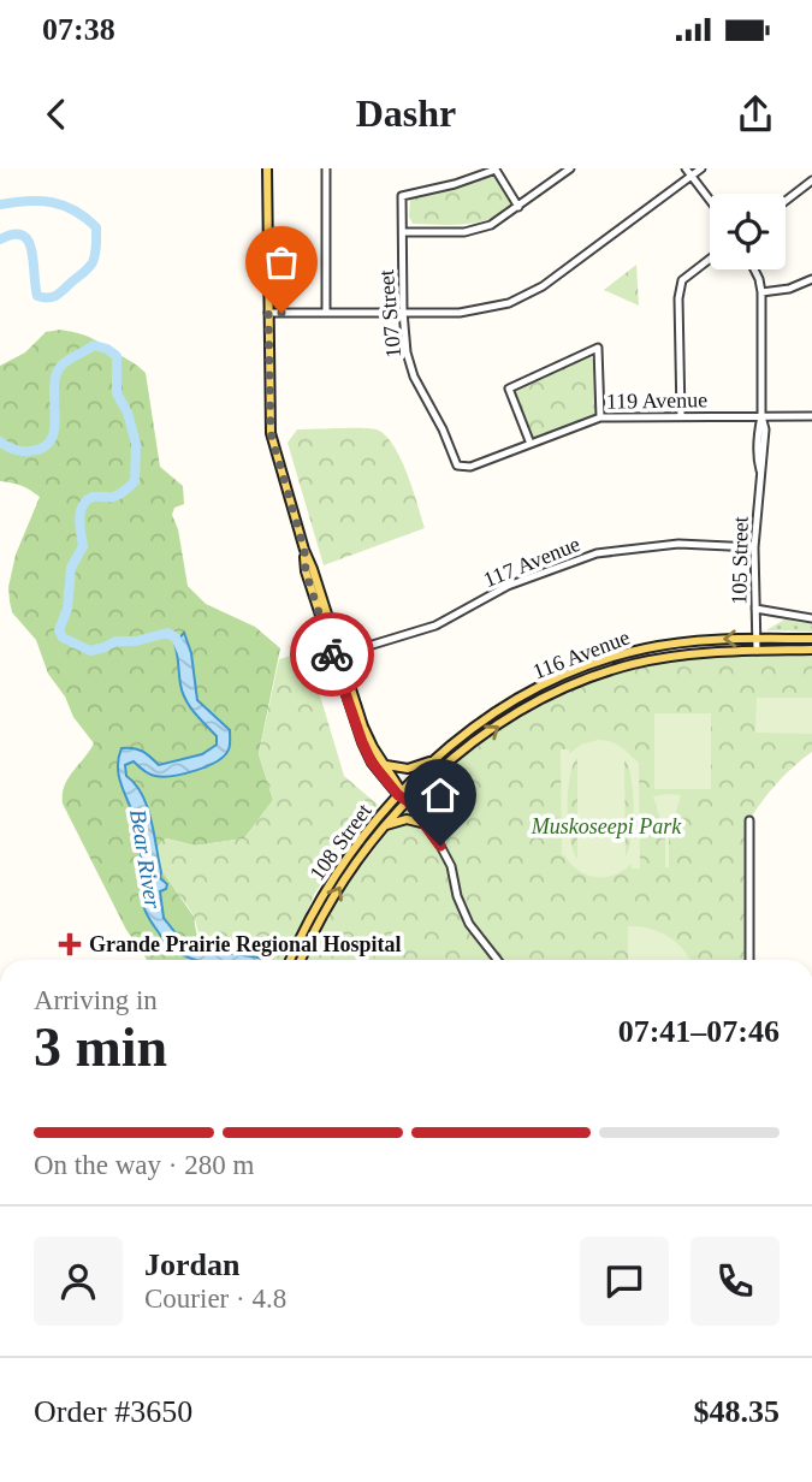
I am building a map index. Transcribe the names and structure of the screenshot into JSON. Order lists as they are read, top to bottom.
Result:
{
  "streets": {
    "main road": ["116 Avenue", "108 Street"],
    "street": [
      "107 Street",
      "119 Avenue",
      "105 Street",
      "117 Avenue"
    ]
  },
  "crossings": [
    ["107 Street", "119 Avenue"],
    ["119 Avenue", "105 Street"],
    ["105 Street", "117 Avenue"],
    ["105 Street", "116 Avenue"],
    ["117 Avenue", "108 Street"],
    ["116 Avenue", "108 Street"]
  ],
  "water": ["Bear River"],
  "parks": ["Muskoseepi Park"],
  "places": {
    "health": ["Grande Prairie Regional Hospital"]
  },
  "page": {
    "status": "07:38",
    "header": "Dashr",
    "heading": ["3 min", "Arriving in", "07:41–07:46"],
    "panel": [
      "Jordan",
      "Courier · 4.8",
      "Order #3650",
      "$48.35"
    ],
    "bar": "On the way · 280 m"
  }
}
